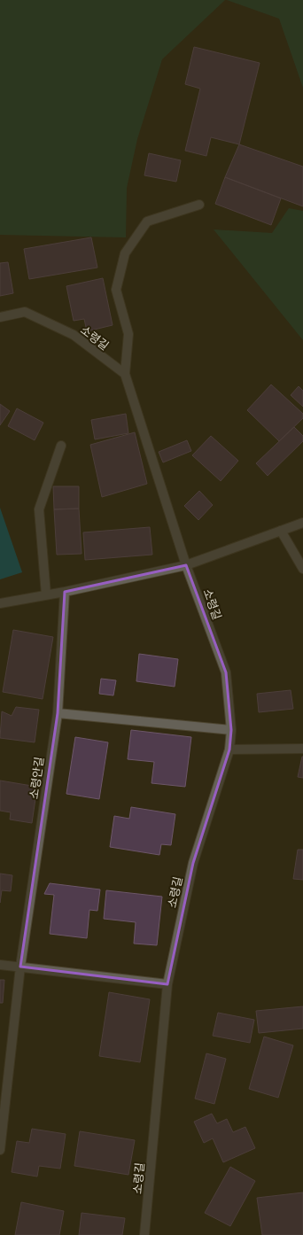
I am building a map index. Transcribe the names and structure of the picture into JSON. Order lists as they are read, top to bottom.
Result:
{
  "streets": {
    "street": ["소령길", "소령안길"]
  }
}
